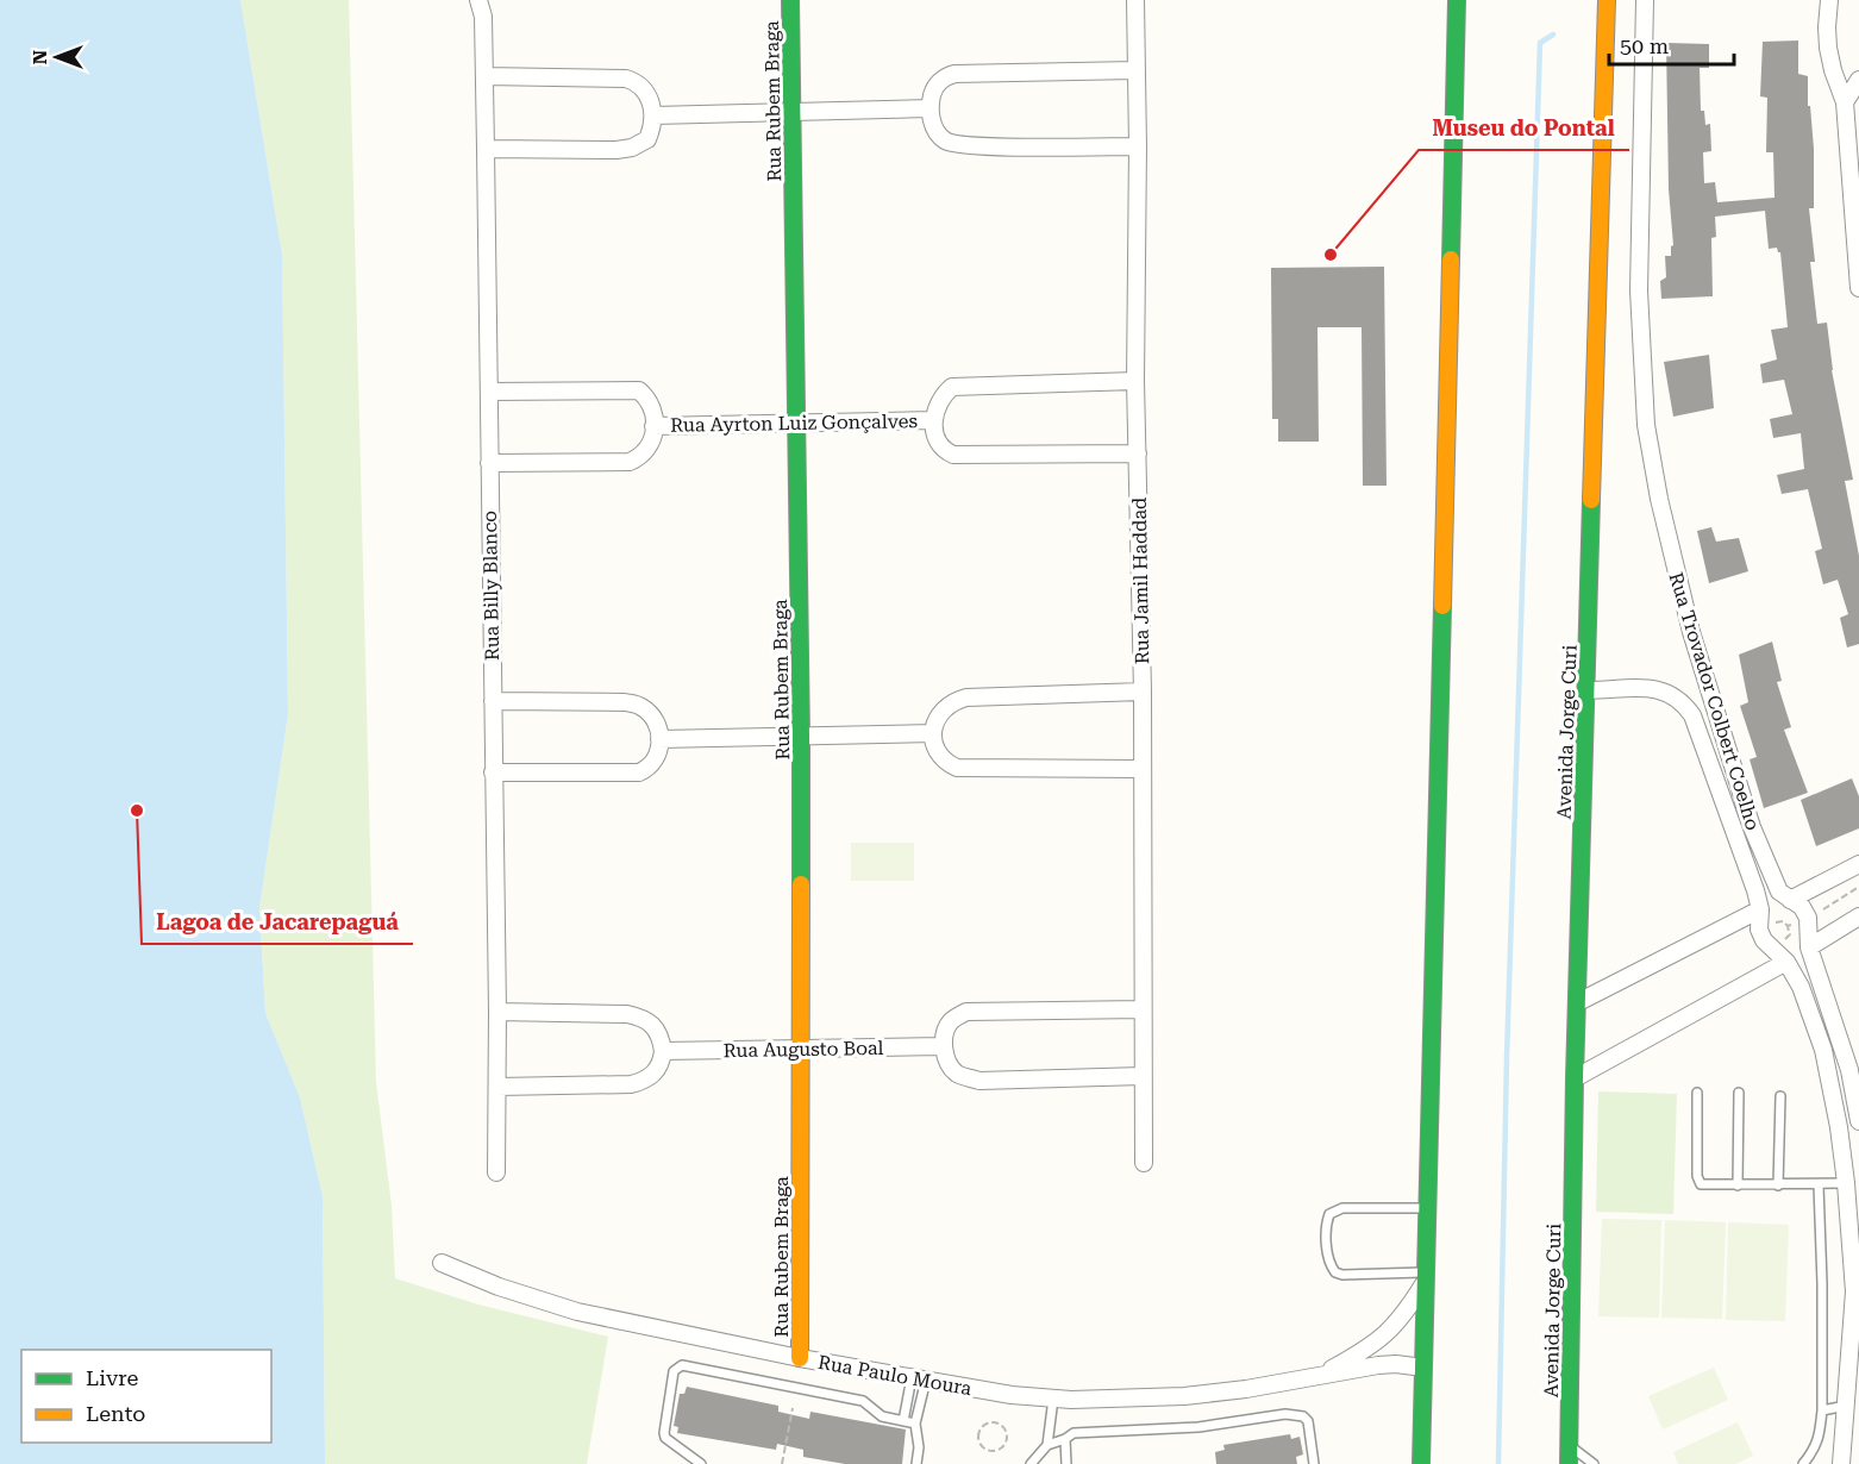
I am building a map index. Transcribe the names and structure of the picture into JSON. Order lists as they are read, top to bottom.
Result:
{
  "streets": {
    "street": [
      "Rua Rubem Braga",
      "Rua Ayrton Luiz Gonçalves",
      "Rua Jamil Haddad",
      "Rua Billy Blanco",
      "Rua Trovador Colbert Coelho",
      "Avenida Jorge Curi",
      "Rua Augusto Boal",
      "Rua Paulo Moura"
    ]
  },
  "crossings": [
    ["Rua Rubem Braga", "Rua Ayrton Luiz Gonçalves"],
    ["Rua Rubem Braga", "Rua Augusto Boal"],
    ["Rua Rubem Braga", "Rua Paulo Moura"],
    ["Rua Ayrton Luiz Gonçalves", "Rua Jamil Haddad"],
    ["Rua Ayrton Luiz Gonçalves", "Rua Billy Blanco"]
  ],
  "places": ["Museu do Pontal", "Lagoa de Jacarepaguá"],
  "legend": ["Livre", "Lento"],
  "scale_bar": "50 m",
  "north": "left"
}
